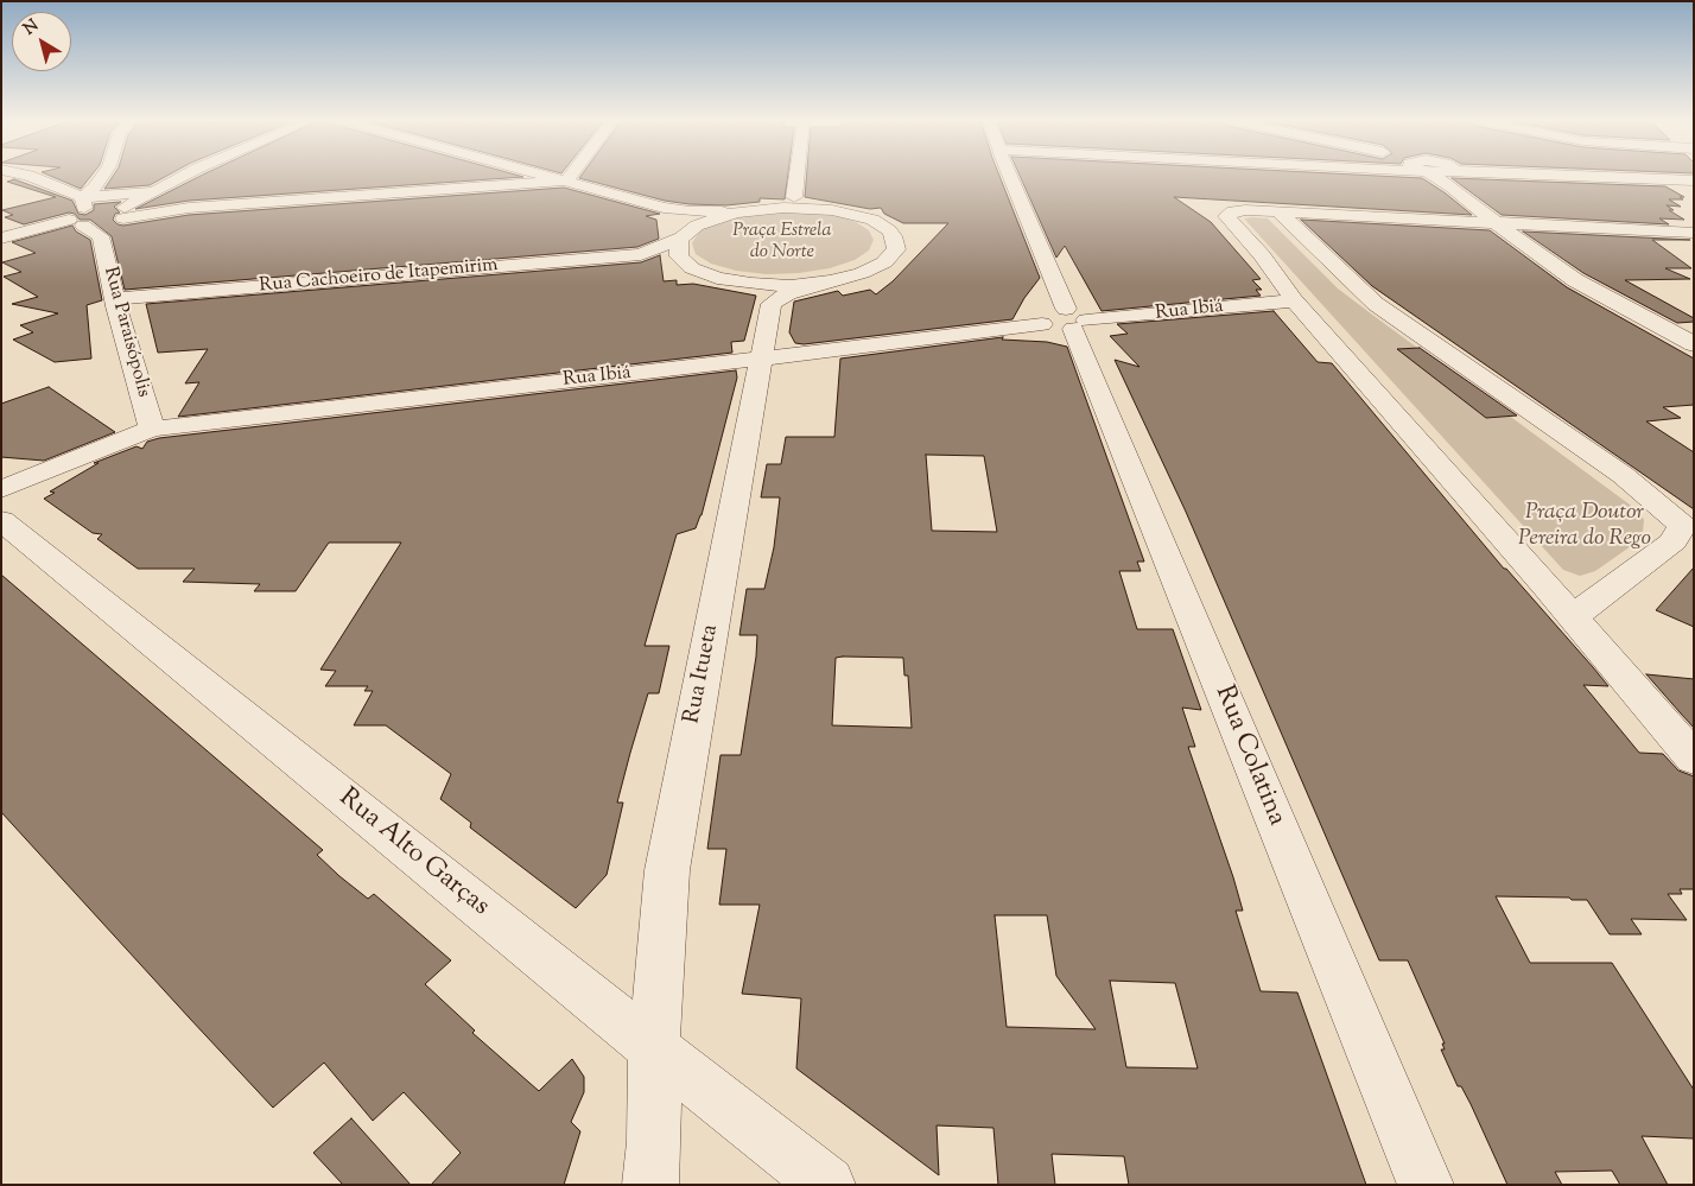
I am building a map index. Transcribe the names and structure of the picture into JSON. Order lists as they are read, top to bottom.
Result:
{
  "streets": {
    "street": [
      "Rua Cachoeiro de Itapemirim",
      "Rua Ibiá",
      "Rua Paraisópolis",
      "Rua Itueta",
      "Rua Colatina",
      "Rua Alto Garças"
    ]
  },
  "crossings": [
    ["Rua Cachoeiro de Itapemirim", "Rua Paraisópolis"],
    ["Rua Ibiá", "Rua Paraisópolis"],
    ["Rua Ibiá", "Rua Itueta"],
    ["Rua Ibiá", "Rua Colatina"],
    ["Rua Itueta", "Rua Alto Garças"]
  ],
  "parks": ["Praça Estrela do Norte", "Praça Doutor Pereira do Rego"],
  "north": "top left"
}
